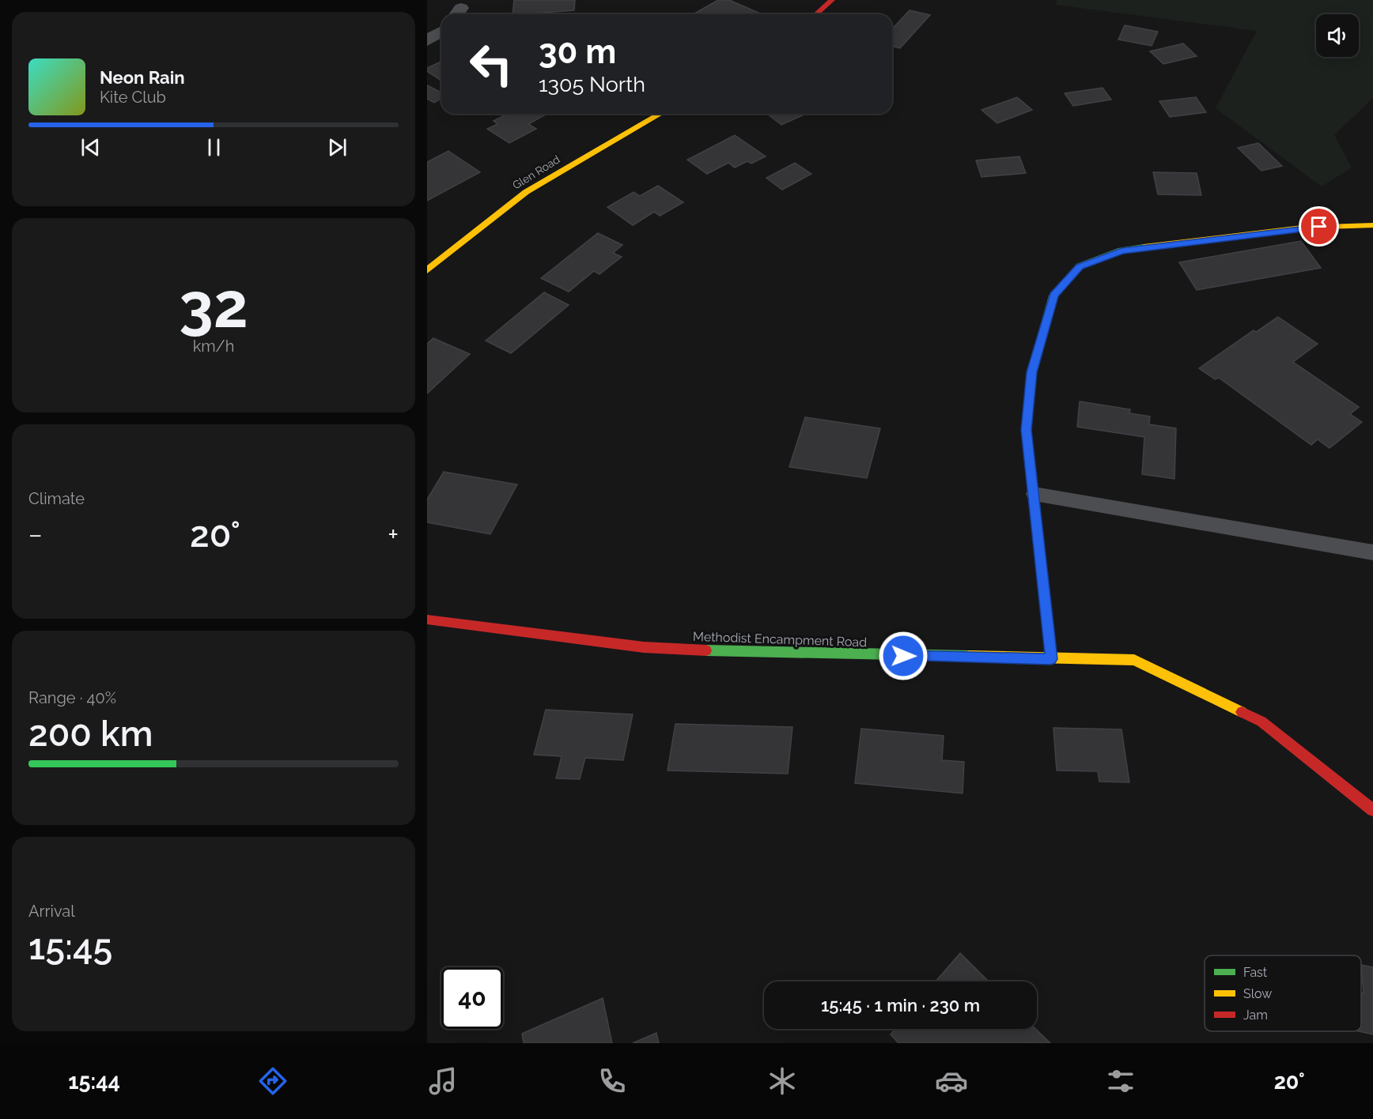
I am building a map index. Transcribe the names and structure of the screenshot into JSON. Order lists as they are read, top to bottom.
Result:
{
  "streets": {
    "street": ["Glen Road", "Methodist Encampment Road"]
  },
  "legend": ["Fast", "Slow", "Jam"],
  "page": {
    "turn": ["30 m", "1305 North"],
    "song": ["Neon Rain", "Kite Club"],
    "tile": [
      ["32", "km/h"],
      "Climate",
      ["Range · 40%", "200 km"],
      ["Arrival", "15:45"]
    ],
    "heat": ["−", "20°", "+"],
    "limit": "40",
    "trip": "15:45 · 1 min · 230 m",
    "tabs": ["15:44", "20°"]
  }
}
